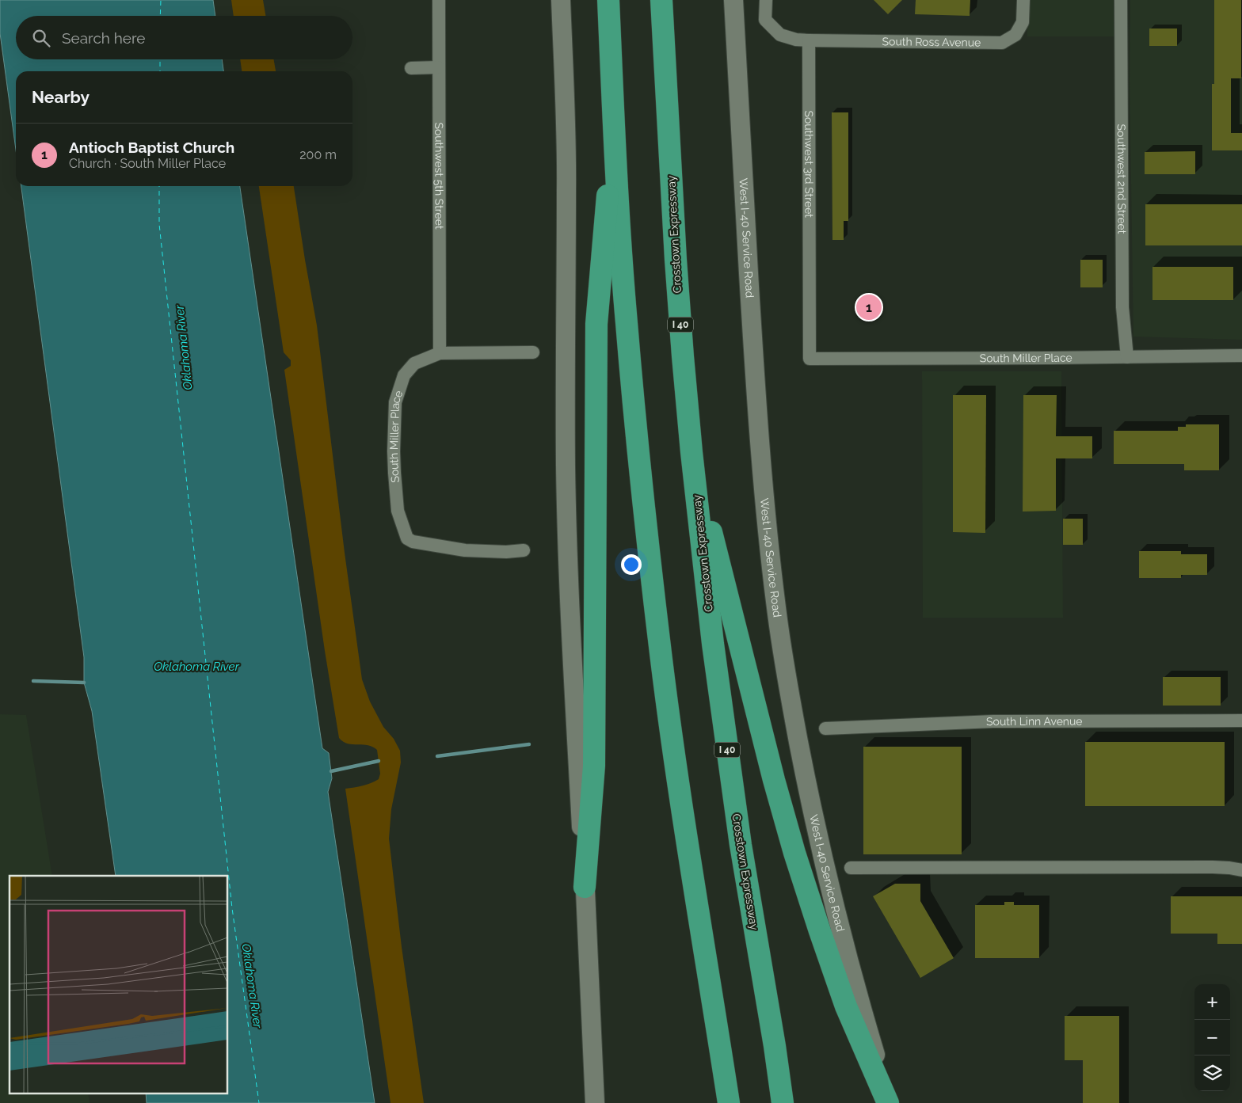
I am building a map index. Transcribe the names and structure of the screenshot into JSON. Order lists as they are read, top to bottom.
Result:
{
  "streets": {
    "highway": ["Crosstown Expressway", "I 40"],
    "main road": ["West I-40 Service Road"],
    "street": [
      "South Ross Avenue",
      "Southwest 3rd Street",
      "Southwest 5th Street",
      "Southwest 2nd Street",
      "South Miller Place",
      "South Linn Avenue"
    ]
  },
  "crossings": [
    ["South Ross Avenue", "Southwest 3rd Street"],
    ["Southwest 3rd Street", "South Miller Place"],
    ["Southwest 5th Street", "South Miller Place"],
    ["Southwest 2nd Street", "South Miller Place"]
  ],
  "water": ["Oklahoma River"],
  "page": {
    "search": "Search here",
    "heading": "Nearby",
    "list": [
      {
        "mark": "1",
        "name": "Antioch Baptist Church",
        "note": "Church · South Miller Place",
        "value": "200 m"
      }
    ],
    "pins": "1",
    "map_buttons": ["+", "−"]
  }
}
